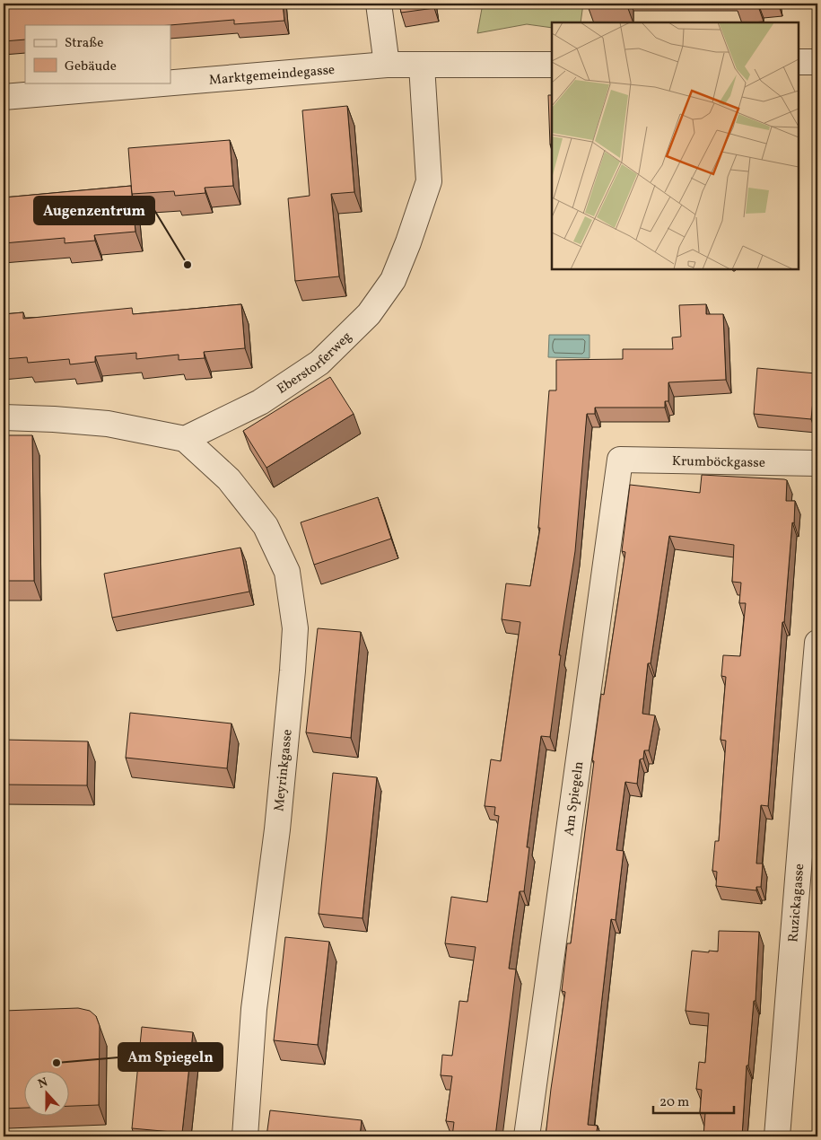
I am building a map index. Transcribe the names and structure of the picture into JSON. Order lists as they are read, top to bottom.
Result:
{
  "streets": {
    "street": [
      "Marktgemeindegasse",
      "Eberstorferweg",
      "Krumböckgasse",
      "Meyrinkgasse",
      "Am Spiegeln",
      "Ruzickagasse"
    ]
  },
  "crossings": [
    ["Marktgemeindegasse", "Eberstorferweg"],
    ["Eberstorferweg", "Meyrinkgasse"],
    ["Krumböckgasse", "Am Spiegeln"]
  ],
  "places": ["Augenzentrum", "Am Spiegeln"],
  "legend": ["Straße", "Gebäude"],
  "scale_bar": "20 m",
  "north": "top"
}
